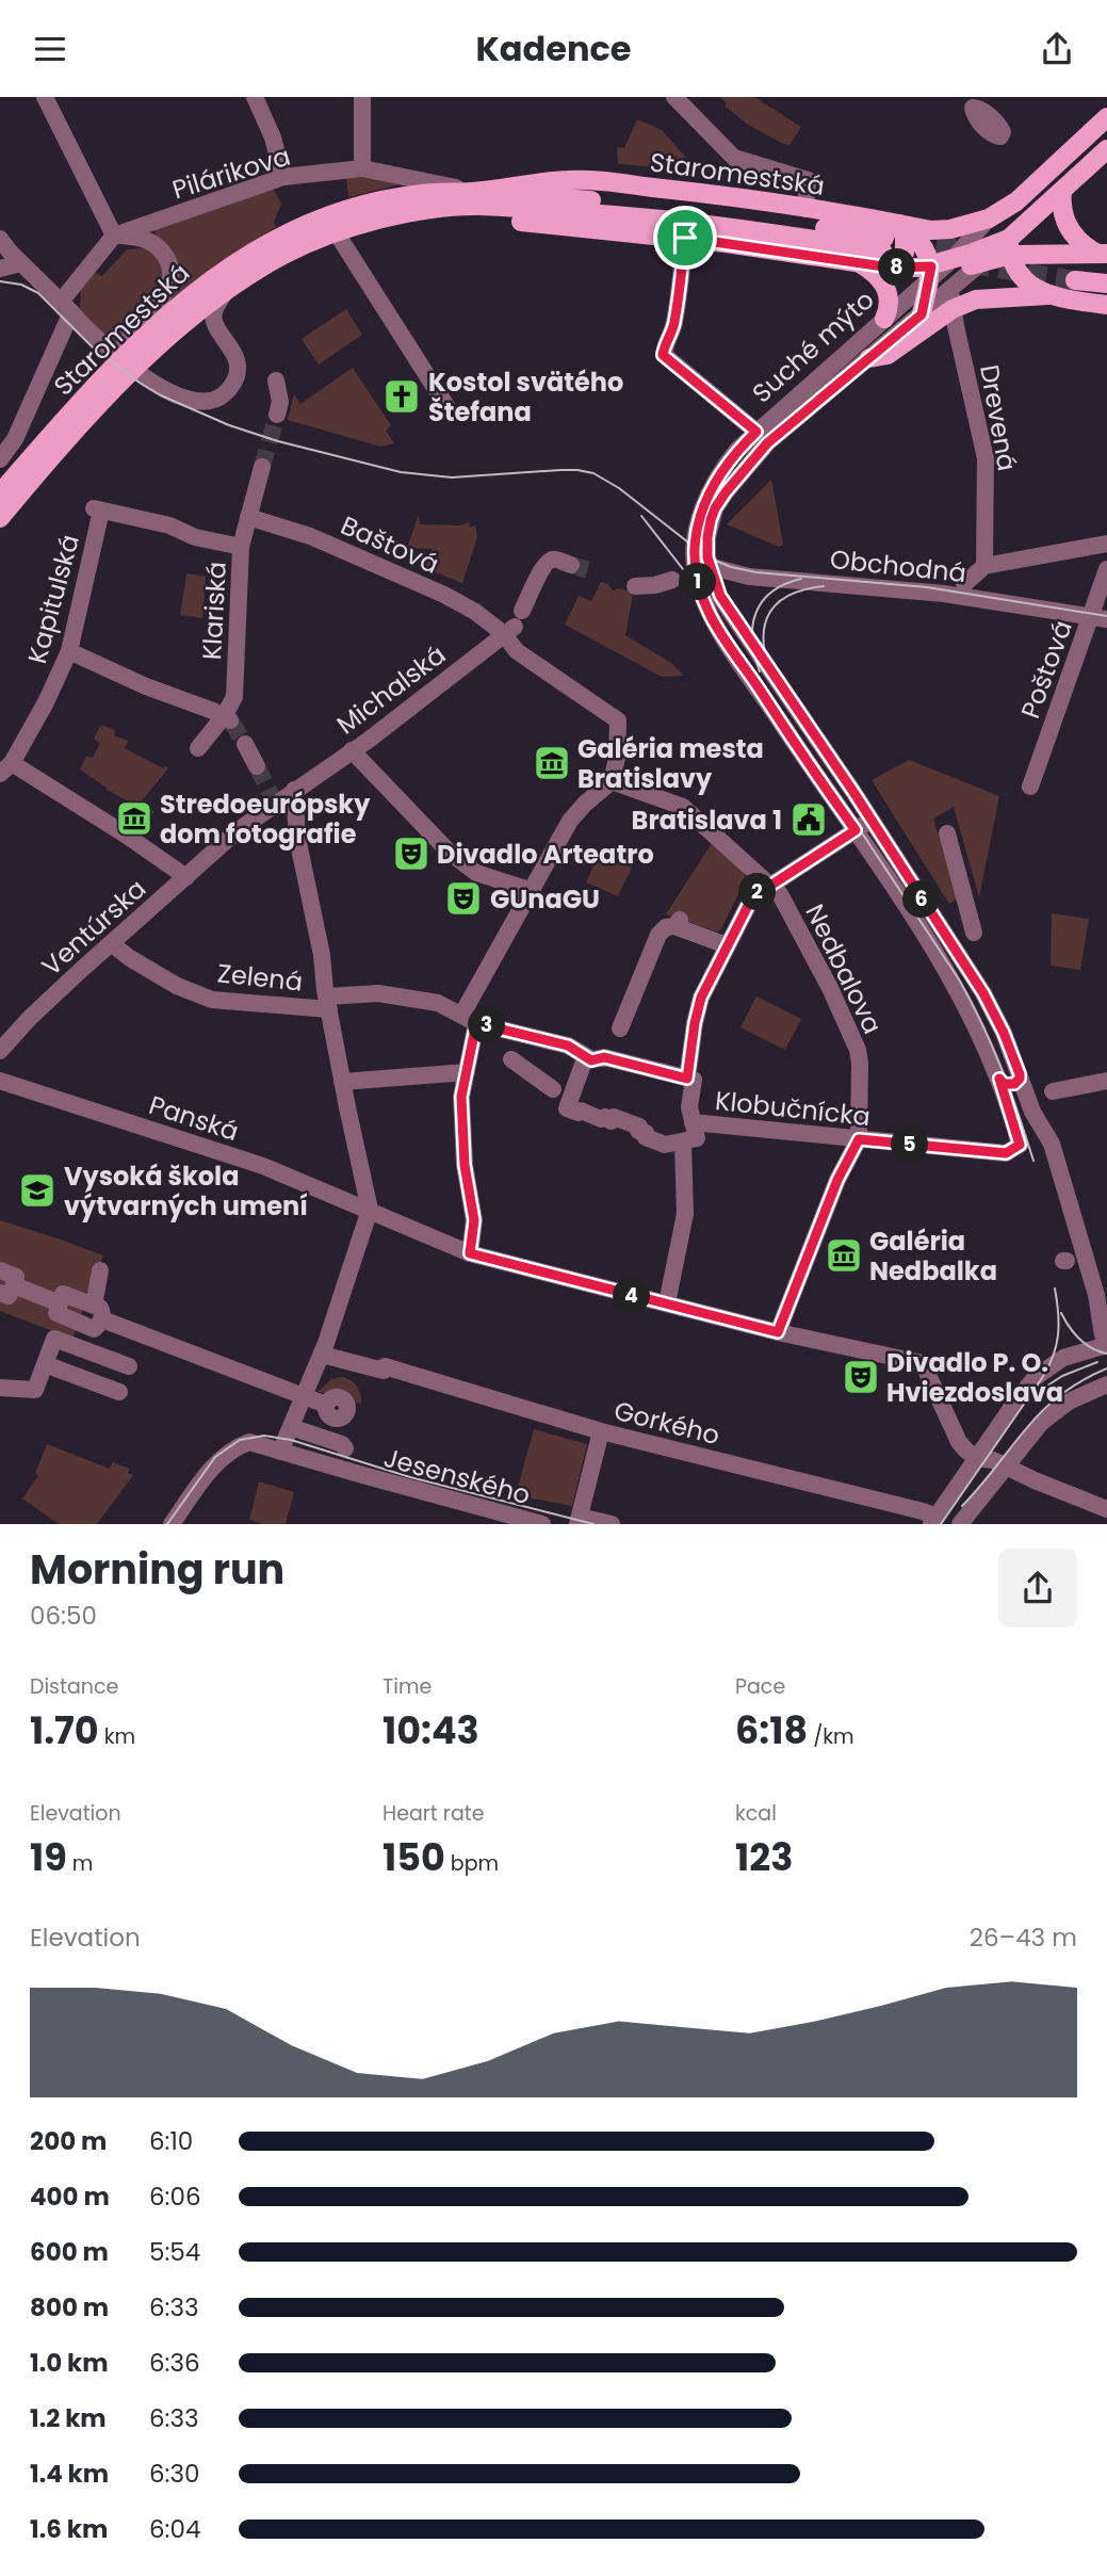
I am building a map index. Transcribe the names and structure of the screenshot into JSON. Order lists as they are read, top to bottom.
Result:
{
  "streets": {
    "main road": ["Staromestská", "Suché mýto"],
    "street": [
      "Pilárikova",
      "Drevená",
      "Baštová",
      "Obchodná",
      "Kapitulská",
      "Klariská",
      "Poštová",
      "Michalská",
      "Ventúrska",
      "Nedbalova",
      "Zelená",
      "Klobučnícka",
      "Panská",
      "Gorkého",
      "Jesenského"
    ]
  },
  "crossings": [
    ["Pilárikova", "Staromestská"],
    ["Staromestská", "Suché mýto"],
    ["Suché mýto", "Drevená"],
    ["Baštová", "Klariská"],
    ["Baštová", "Michalská"],
    ["Baštová", "Nedbalova"],
    ["Obchodná", "Poštová"],
    ["Kapitulská", "Klariská"],
    ["Michalská", "Ventúrska"],
    ["Ventúrska", "Zelená"],
    ["Nedbalova", "Klobučnícka"],
    ["Nedbalova", "Panská"]
  ],
  "places": {
    "church": ["Kostol svätého Štefana"],
    "museum": ["Galéria mesta Bratislavy", "Stredoeurópsky dom fotografie", "Galéria Nedbalka"],
    "public building": ["Bratislava 1"],
    "theatre": ["Divadlo Arteatro", "GUnaGU", "Divadlo P. O. Hviezdoslava"],
    "school or university": ["Vysoká škola výtvarných umení"]
  },
  "page": {
    "header": "Kadence",
    "pins": [
      "8",
      "1",
      "2",
      "6",
      "3",
      "5",
      "4"
    ],
    "heading": ["Morning run", "06:50"],
    "stats": [
      ["Distance", "1.70 km"],
      ["Time", "10:43"],
      ["Pace", "6:18 /km"],
      ["Elevation", "19 m"],
      ["Heart rate", "150 bpm"],
      ["kcal", "123"]
    ],
    "chart": ["Elevation", "26–43 m"],
    "list": [
      {
        "name": "200 m",
        "note": "6:10"
      },
      {
        "name": "400 m",
        "note": "6:06"
      },
      {
        "name": "600 m",
        "note": "5:54"
      },
      {
        "name": "800 m",
        "note": "6:33"
      },
      {
        "name": "1.0 km",
        "note": "6:36"
      },
      {
        "name": "1.2 km",
        "note": "6:33"
      },
      {
        "name": "1.4 km",
        "note": "6:30"
      },
      {
        "name": "1.6 km",
        "note": "6:04"
      }
    ]
  }
}
